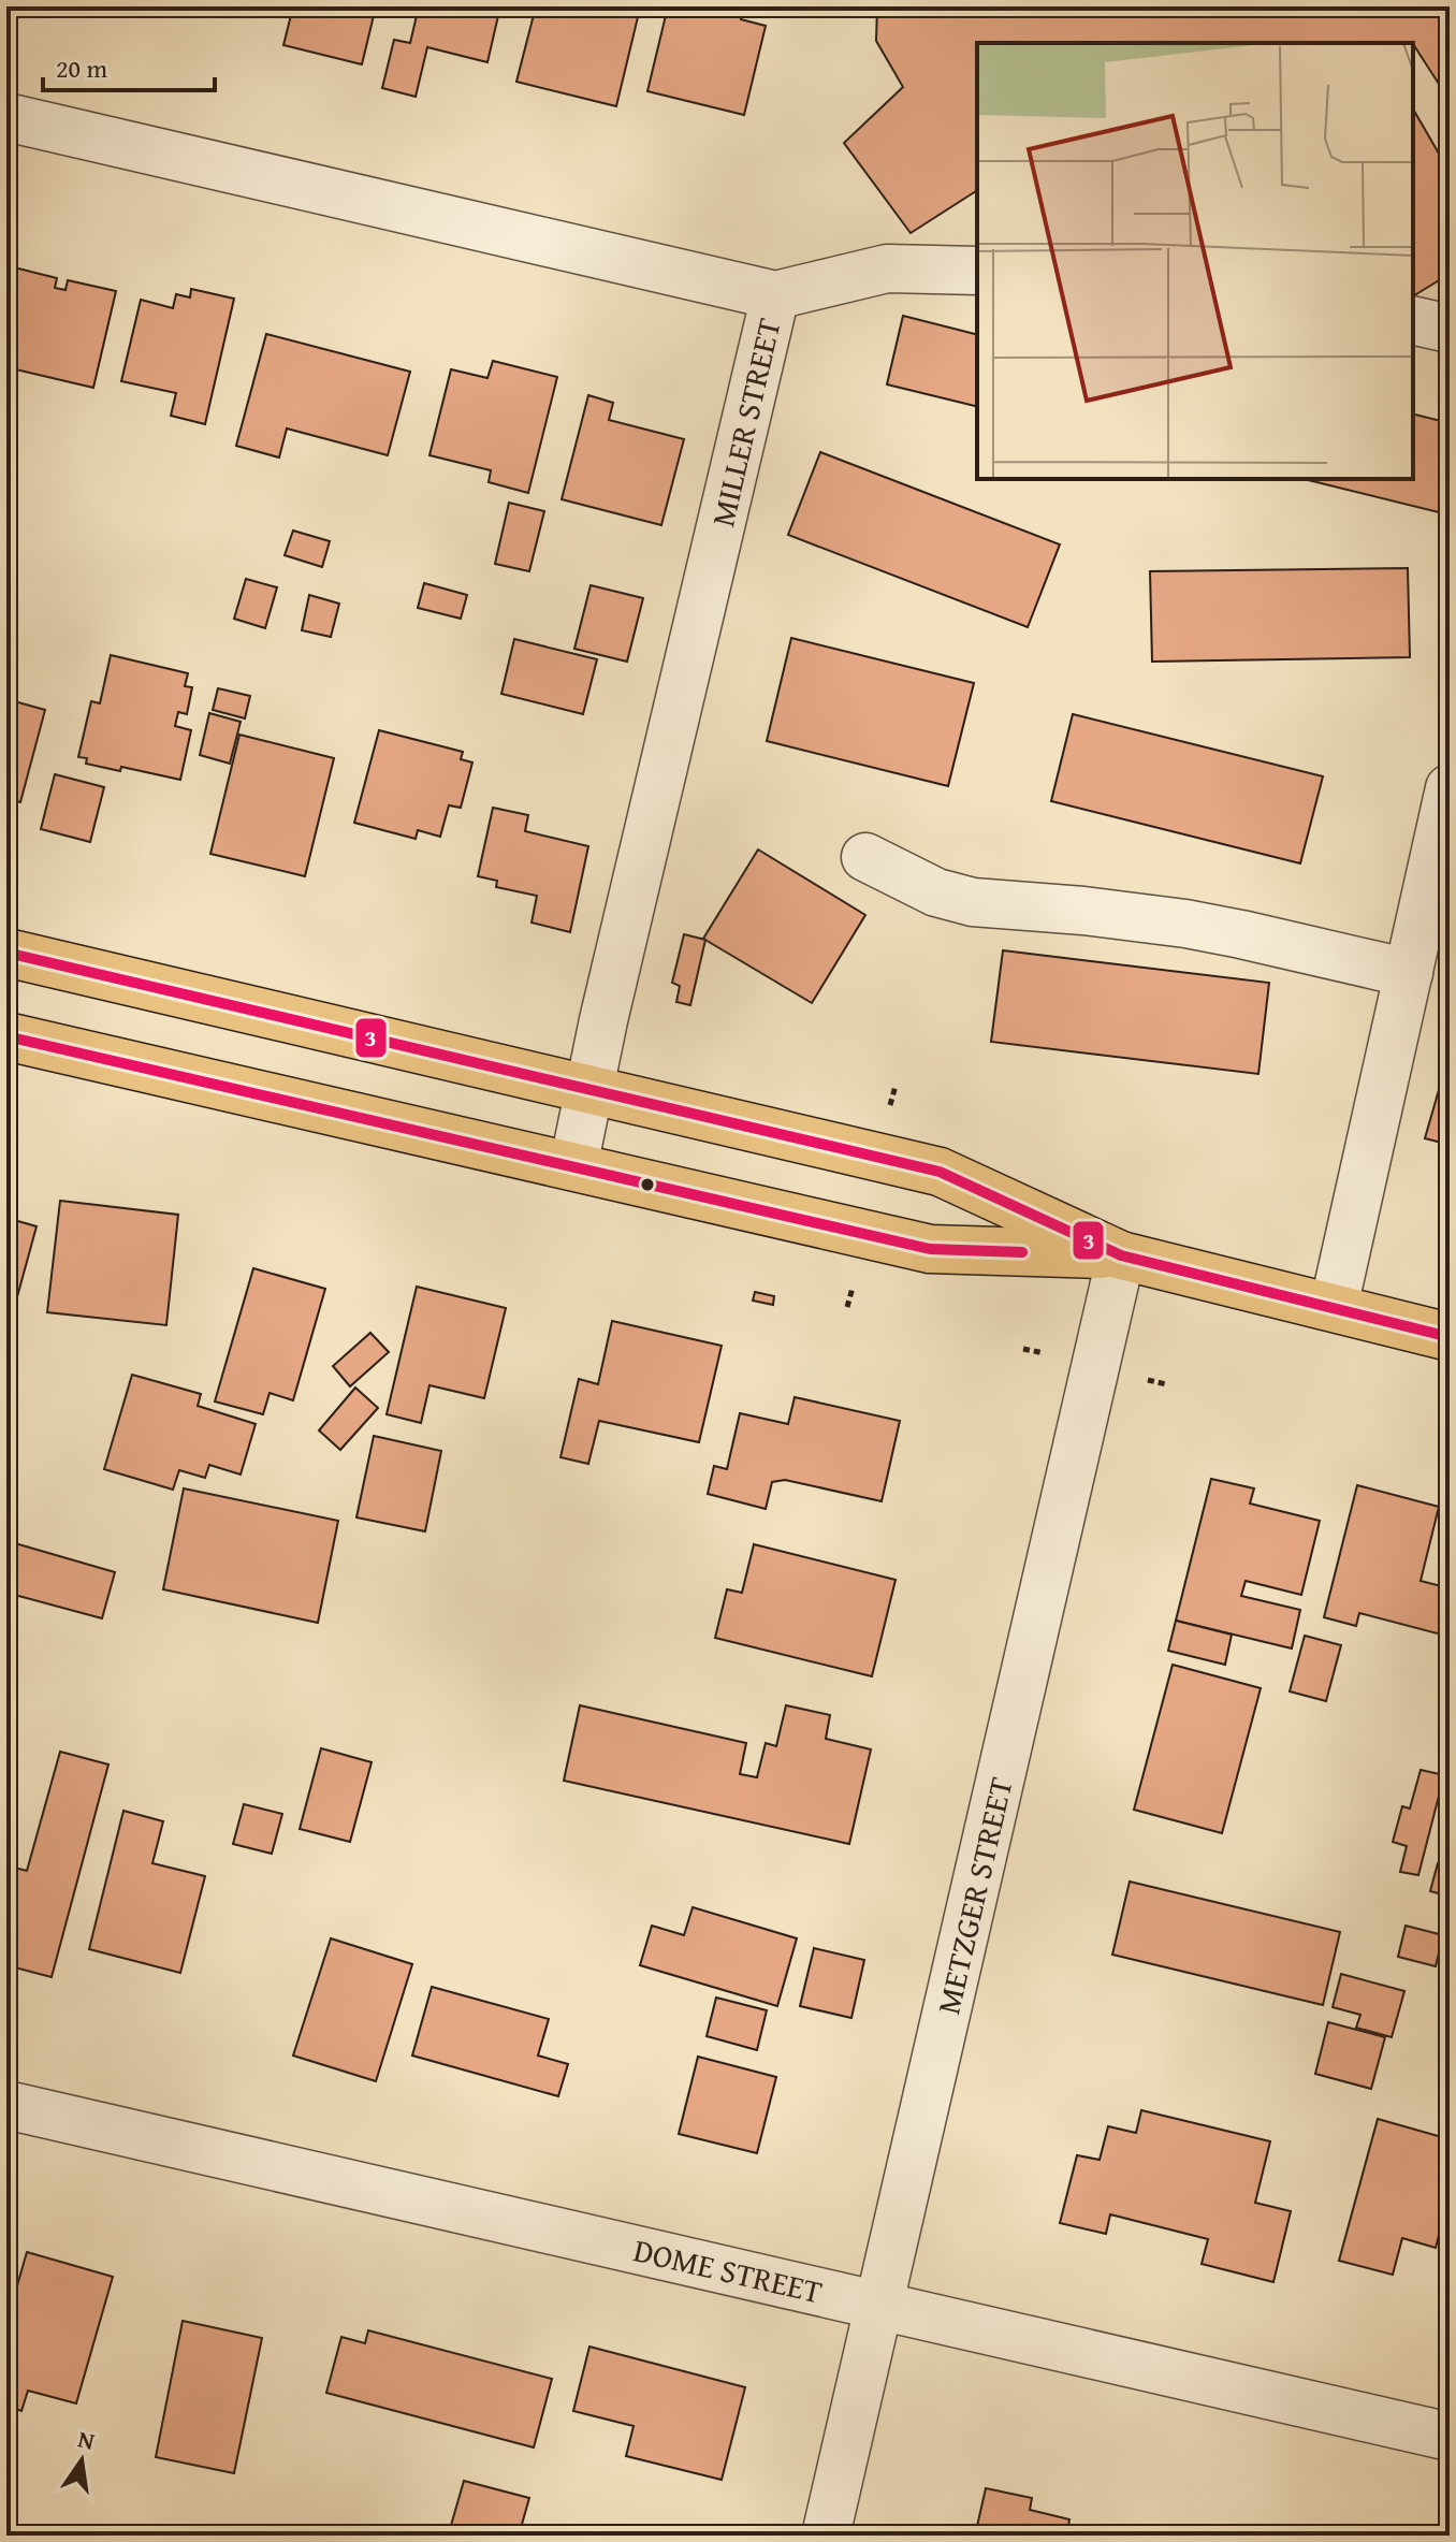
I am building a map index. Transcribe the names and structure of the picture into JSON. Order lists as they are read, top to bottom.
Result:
{
  "streets": {
    "street": ["MILLER STREET", "METZGER STREET", "DOME STREET"]
  },
  "crossings": [
    ["METZGER STREET", "DOME STREET"]
  ],
  "lines": ["transit line 3"],
  "scale_bar": "20 m",
  "north": "top"
}
